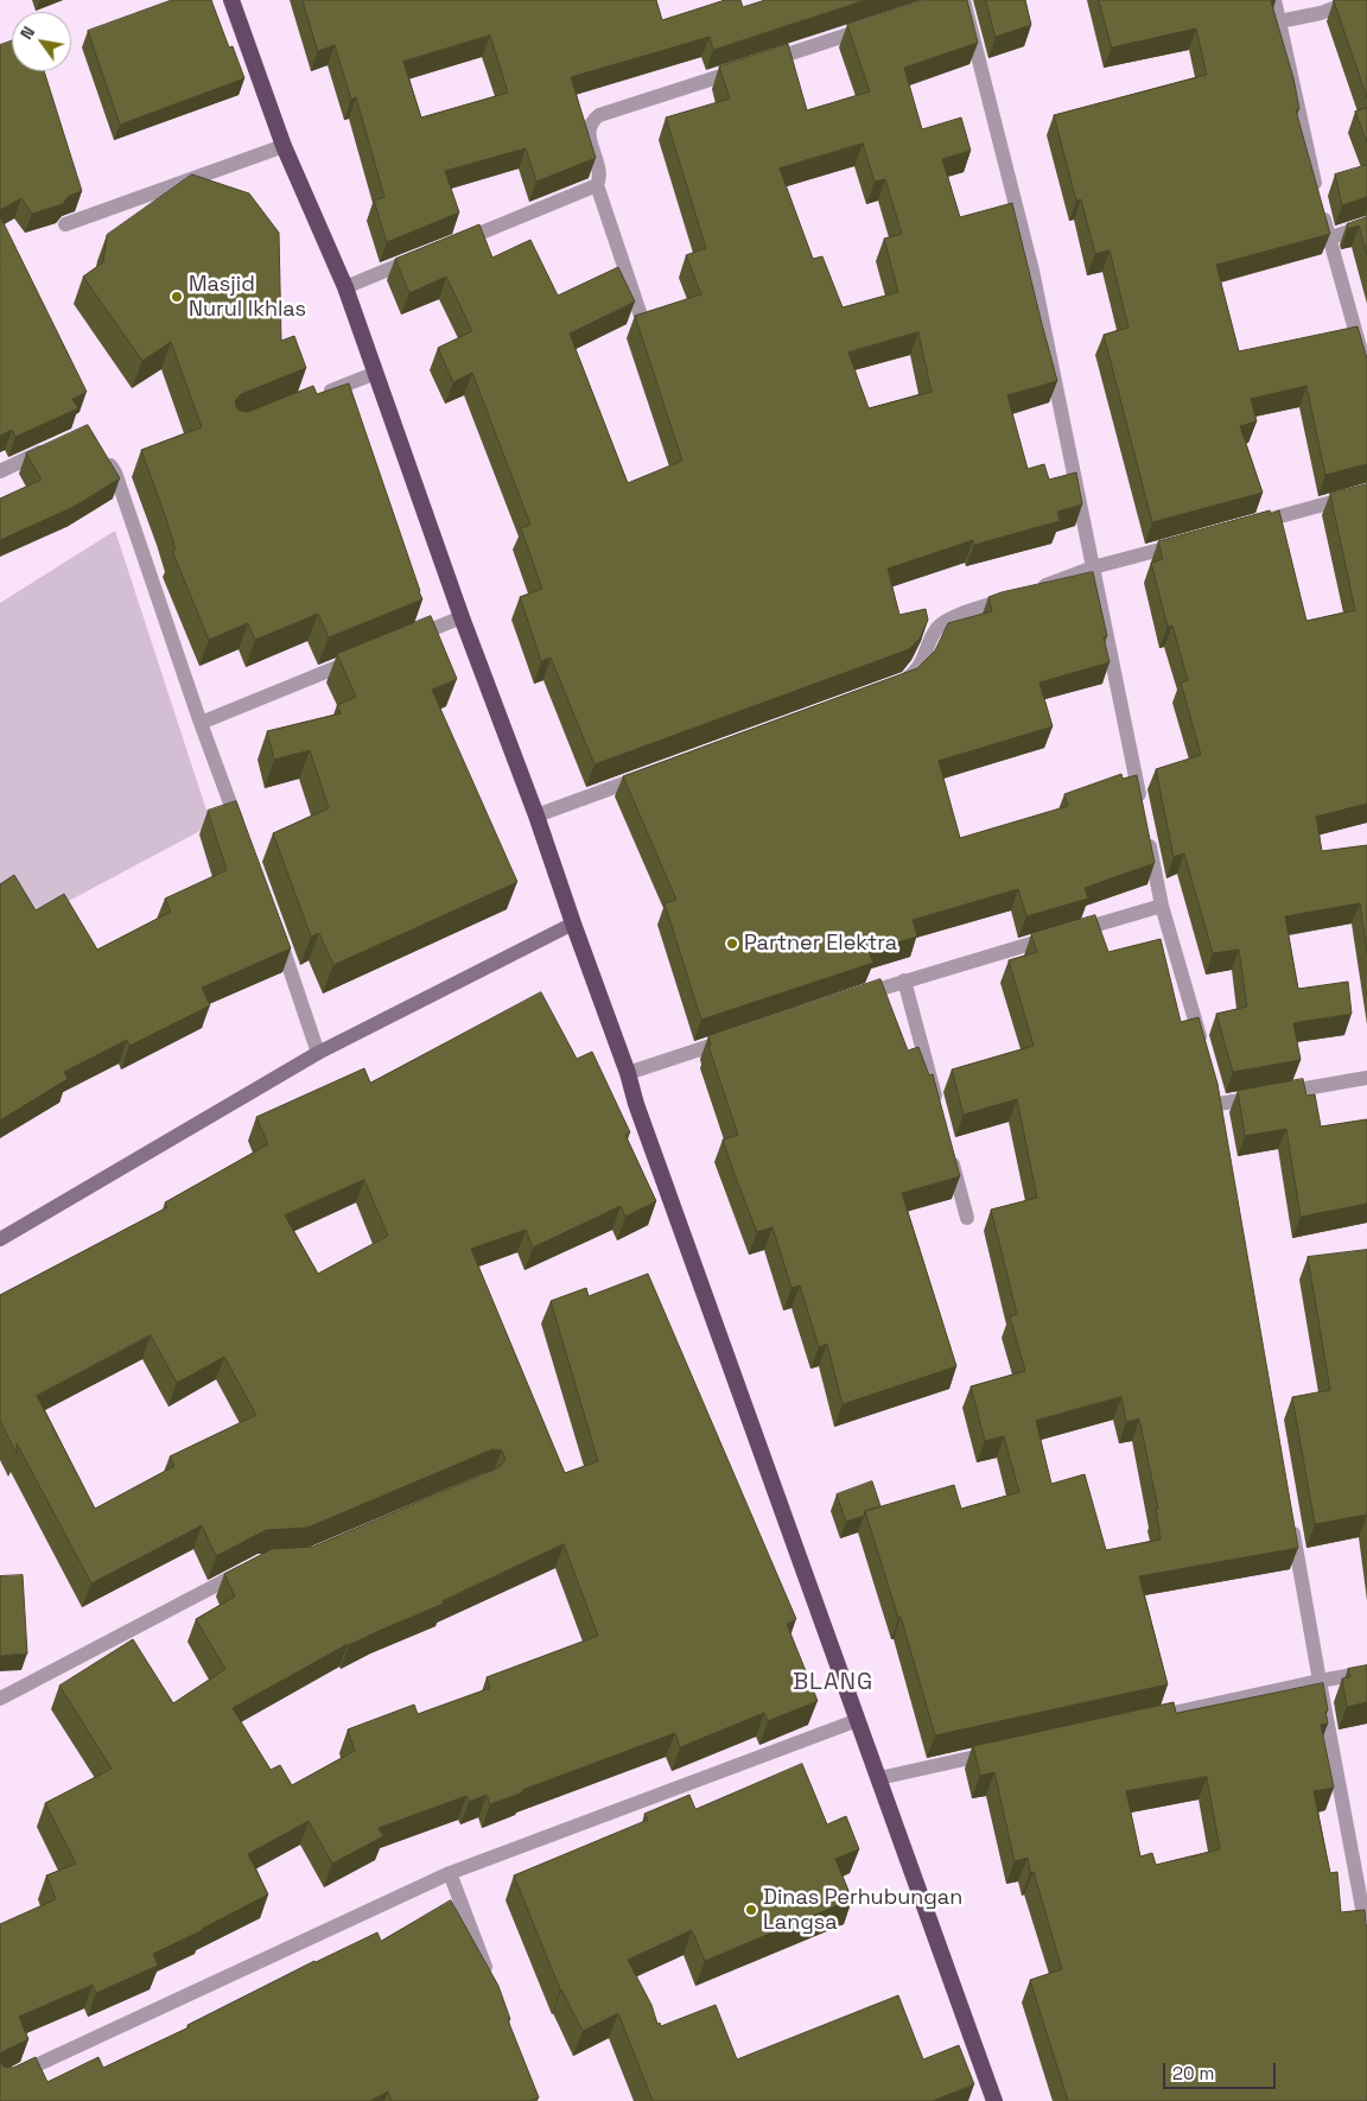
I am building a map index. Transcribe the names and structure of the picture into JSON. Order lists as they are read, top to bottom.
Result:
{
  "districts": ["BLANG"],
  "places": ["Masjid Nurul Ikhlas", "Partner Elektra", "Dinas Perhubungan Langsa"],
  "scale_bar": "20 m",
  "north": "top left"
}
